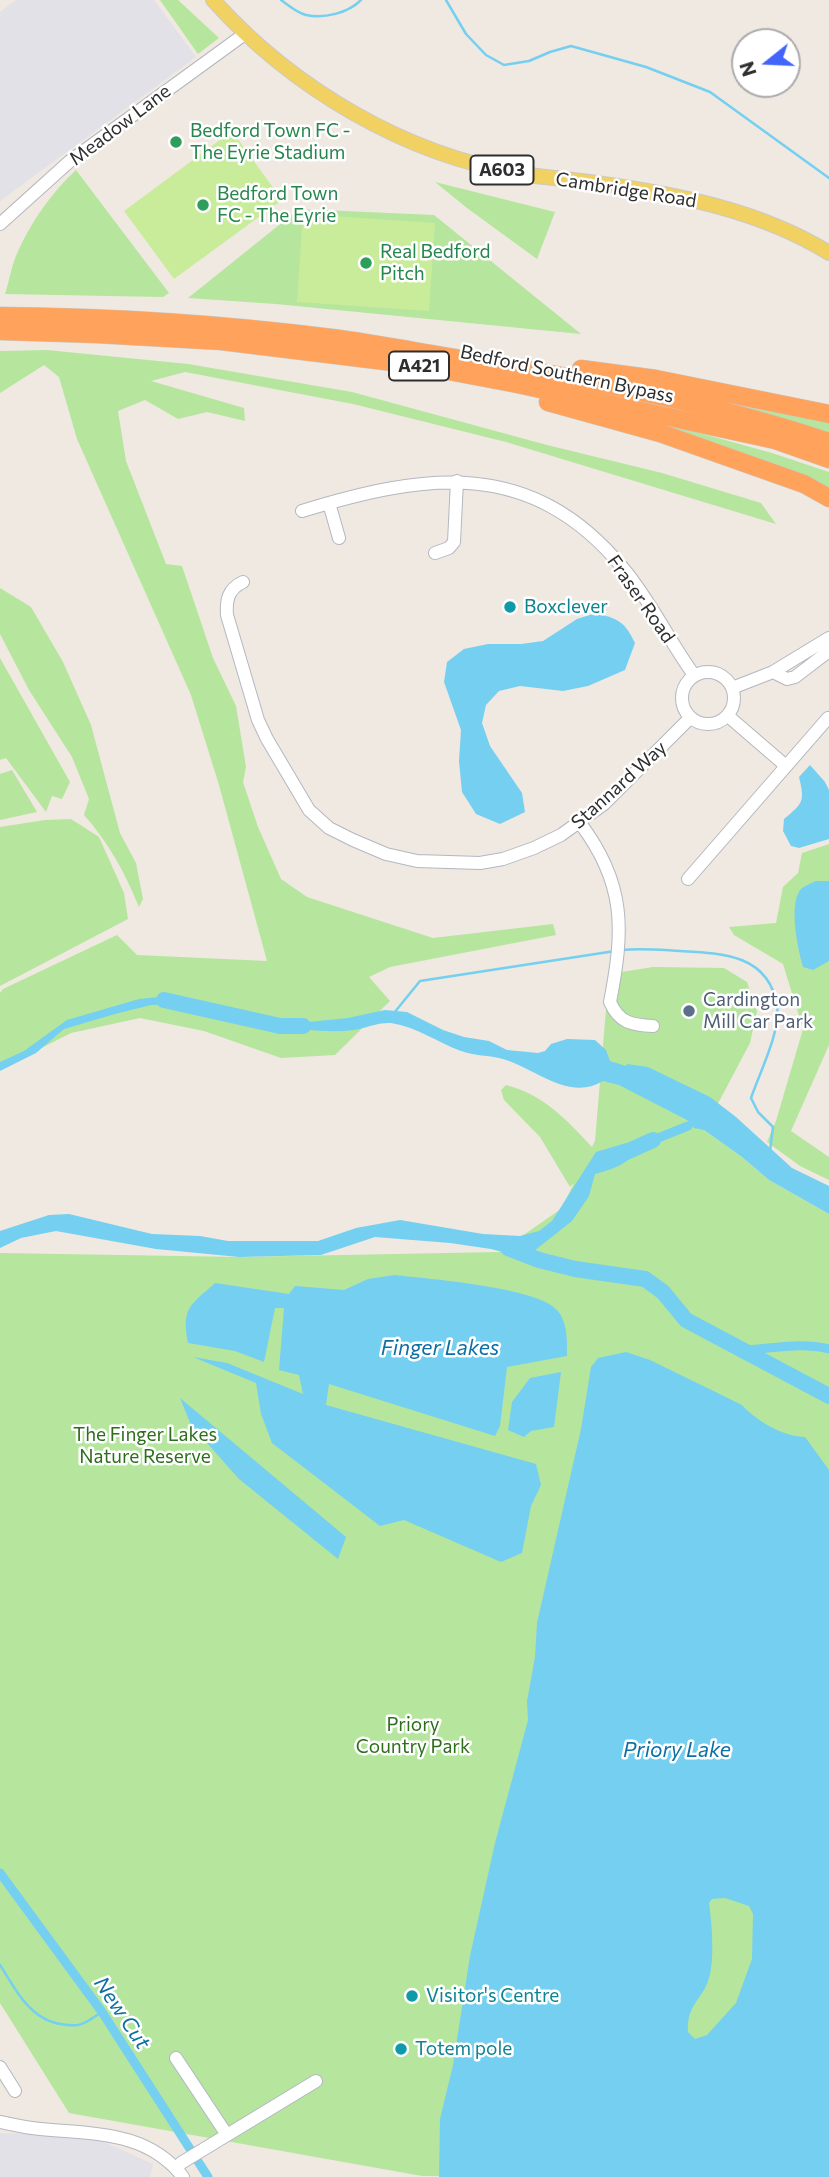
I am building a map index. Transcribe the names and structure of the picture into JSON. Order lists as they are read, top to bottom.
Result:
{
  "streets": {
    "highway": ["A421", "Bedford Southern Bypass"],
    "main road": ["A603", "Cambridge Road"],
    "street": ["Meadow Lane", "Fraser Road", "Stannard Way"]
  },
  "crossings": [
    ["Meadow Lane", "Cambridge Road"],
    ["Fraser Road", "Stannard Way"]
  ],
  "water": ["Finger Lakes", "Priory Lake", "New Cut"],
  "parks": ["The Finger Lakes Nature Reserve", "Priory Country Park"],
  "places": [
    "Bedford Town FC - The Eyrie Stadium",
    "Bedford Town FC - The Eyrie",
    "Real Bedford Pitch",
    "Boxclever",
    "Cardington Mill Car Park",
    "Visitor's Centre",
    "Totem pole"
  ],
  "north": "left"
}
